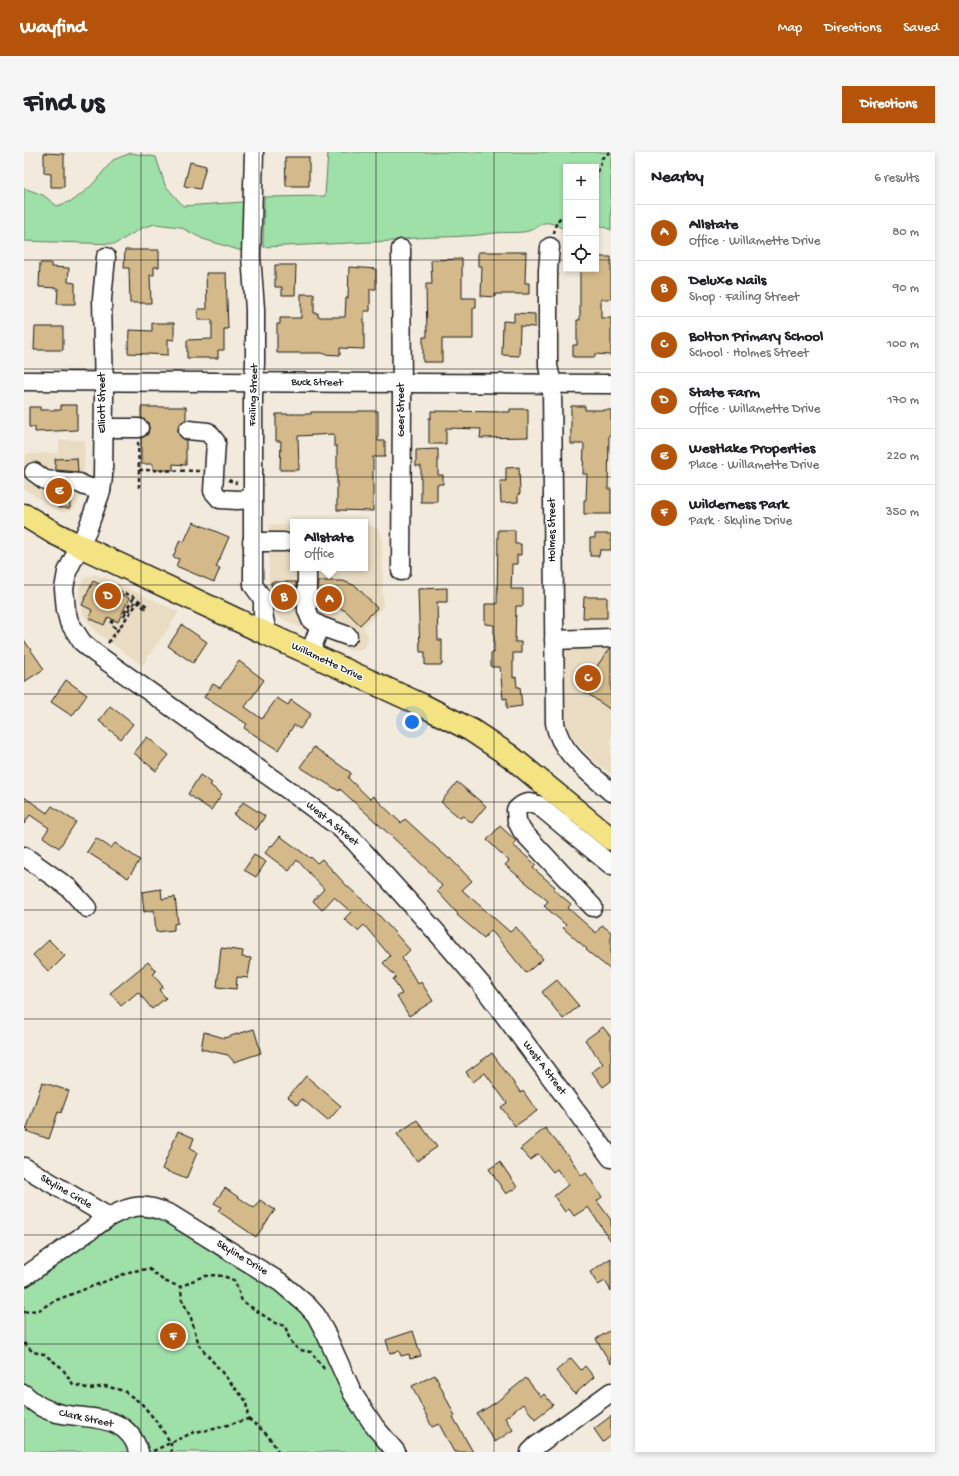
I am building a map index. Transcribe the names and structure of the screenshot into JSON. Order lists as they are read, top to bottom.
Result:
{
  "streets": {
    "main road": ["Willamette Drive"],
    "street": [
      "Buck Street",
      "Failing Street",
      "Elliott Street",
      "Geer Street",
      "Holmes Street",
      "West A Street",
      "Skyline Circle",
      "Skyline Drive",
      "Clark Street"
    ]
  },
  "crossings": [
    ["Buck Street", "Failing Street"],
    ["Buck Street", "Elliott Street"],
    ["Buck Street", "Geer Street"],
    ["Buck Street", "Holmes Street"],
    ["Failing Street", "Willamette Drive"],
    ["Elliott Street", "Willamette Drive"],
    ["Elliott Street", "West A Street"],
    ["Willamette Drive", "West A Street"],
    ["Skyline Circle", "Skyline Drive"]
  ],
  "page": {
    "header": "Wayfind",
    "nav": ["Map", "Directions", "Saved"],
    "buttons": "Directions",
    "title": "Find us",
    "heading": ["Nearby", "6 results"],
    "map_buttons": ["+", "−"],
    "list": [
      {
        "mark": "A",
        "name": "Allstate",
        "note": "Office · Willamette Drive",
        "value": "80 m"
      },
      {
        "mark": "B",
        "name": "Deluxe Nails",
        "note": "Shop · Failing Street",
        "value": "90 m"
      },
      {
        "mark": "C",
        "name": "Bolton Primary School",
        "note": "School · Holmes Street",
        "value": "100 m"
      },
      {
        "mark": "D",
        "name": "State Farm",
        "note": "Office · Willamette Drive",
        "value": "170 m"
      },
      {
        "mark": "E",
        "name": "Westlake Properties",
        "note": "Place · Willamette Drive",
        "value": "220 m"
      },
      {
        "mark": "F",
        "name": "Wilderness Park",
        "note": "Park · Skyline Drive",
        "value": "350 m"
      }
    ],
    "pins": [
      "E",
      "D",
      "B",
      "A",
      "C",
      "F"
    ],
    "popup": ["Allstate", "Office"]
  }
}
